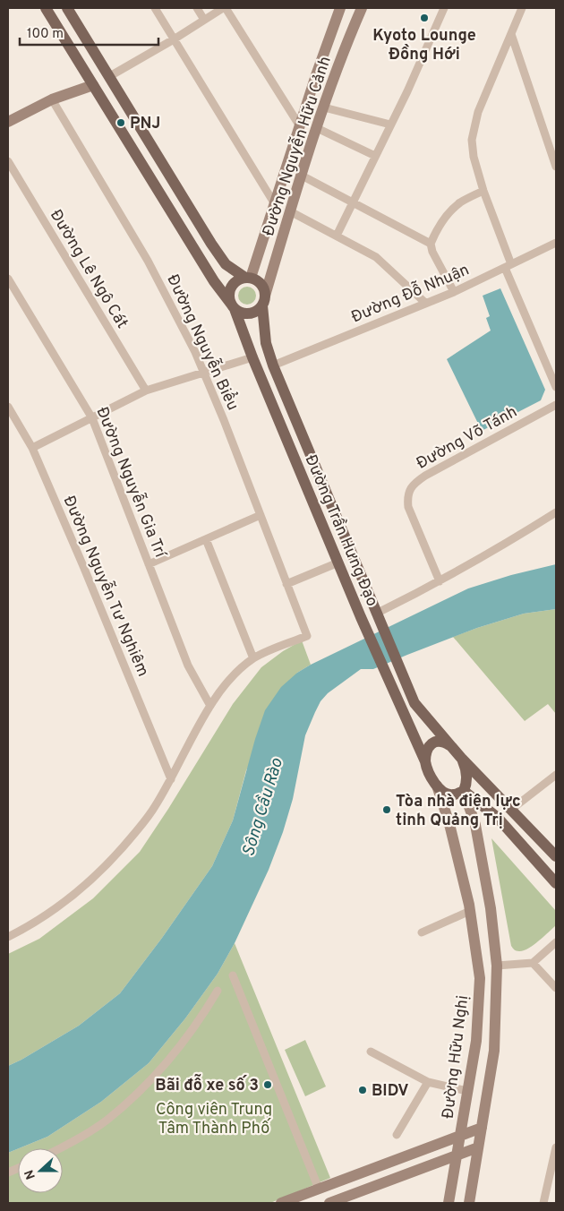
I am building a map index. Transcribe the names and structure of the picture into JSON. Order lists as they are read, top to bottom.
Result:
{
  "streets": {
    "main road": ["Đường Nguyễn Hữu Cảnh", "Đường Trần Hưng Đạo", "Đường Hữu Nghị"],
    "street": [
      "Đường Lê Ngô Cát",
      "Đường Đỗ Nhuận",
      "Đường Nguyễn Biểu",
      "Đường Võ Tánh",
      "Đường Nguyễn Gia Trí",
      "Đường Nguyễn Tư Nghiêm"
    ]
  },
  "crossings": [
    ["Đường Nguyễn Hữu Cảnh", "Đường Trần Hưng Đạo"],
    ["Đường Đỗ Nhuận", "Đường Trần Hưng Đạo"],
    ["Đường Trần Hưng Đạo", "Đường Hữu Nghị"]
  ],
  "water": ["Sông Cầu Rào"],
  "parks": ["Công viên Trung Tâm Thành Phố"],
  "places": [
    "Kyoto Lounge Đồng Hới",
    "PNJ",
    "Tòa nhà điện lực tỉnh Quảng Trị",
    "Bãi đỗ xe số 3",
    "BIDV"
  ],
  "scale_bar": "100 m",
  "north": "left"
}
